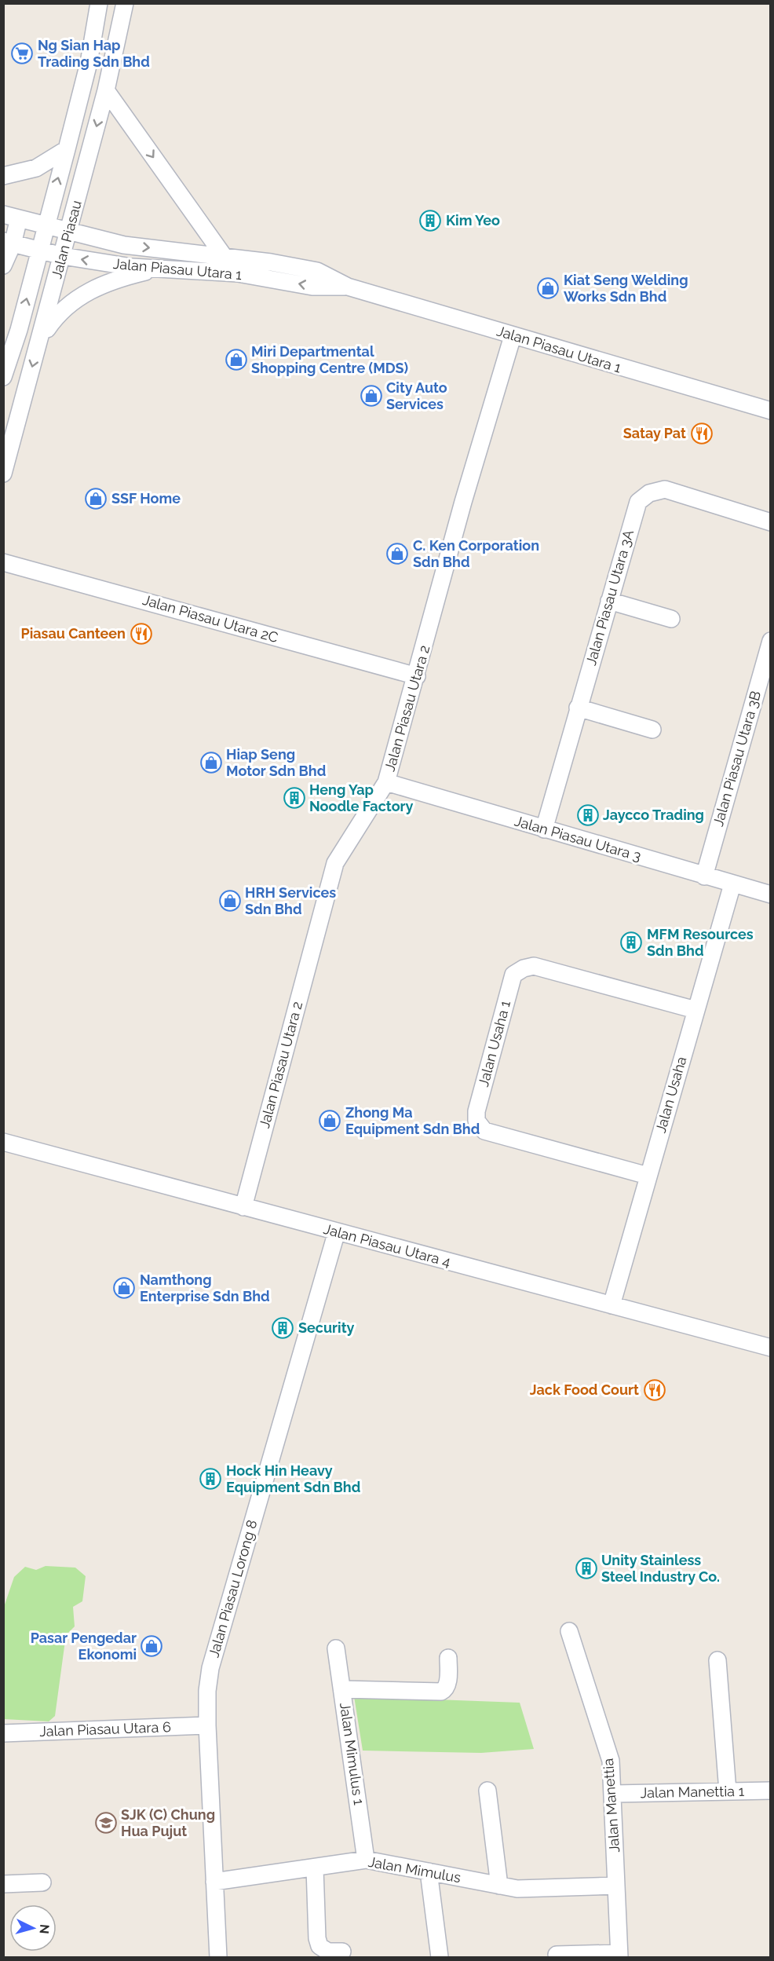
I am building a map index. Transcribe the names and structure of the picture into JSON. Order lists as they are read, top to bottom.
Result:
{
  "streets": {
    "street": [
      "Jalan Piasau",
      "Jalan Piasau Utara 1",
      "Jalan Piasau Utara 3A",
      "Jalan Piasau Utara 2C",
      "Jalan Piasau Utara 2",
      "Jalan Piasau Utara 3B",
      "Jalan Piasau Utara 3",
      "Jalan Usaha 1",
      "Jalan Usaha",
      "Jalan Piasau Utara 4",
      "Jalan Piasau Lorong 8",
      "Jalan Piasau Utara 6",
      "Jalan Mimulus 1",
      "Jalan Manettia 1",
      "Jalan Manettia",
      "Jalan Mimulus"
    ]
  },
  "crossings": [
    ["Jalan Piasau", "Jalan Piasau Utara 1"],
    ["Jalan Piasau Utara 1", "Jalan Piasau Utara 2"],
    ["Jalan Piasau Utara 3A", "Jalan Piasau Utara 3"],
    ["Jalan Piasau Utara 2C", "Jalan Piasau Utara 2"],
    ["Jalan Piasau Utara 2", "Jalan Piasau Utara 3"],
    ["Jalan Piasau Utara 2", "Jalan Piasau Utara 4"],
    ["Jalan Piasau Utara 3B", "Jalan Piasau Utara 3"],
    ["Jalan Piasau Utara 3", "Jalan Usaha"],
    ["Jalan Usaha 1", "Jalan Usaha"],
    ["Jalan Usaha", "Jalan Piasau Utara 4"],
    ["Jalan Piasau Utara 4", "Jalan Piasau Lorong 8"],
    ["Jalan Piasau Lorong 8", "Jalan Piasau Utara 6"],
    ["Jalan Piasau Lorong 8", "Jalan Mimulus"],
    ["Jalan Mimulus 1", "Jalan Mimulus"],
    ["Jalan Manettia 1", "Jalan Manettia"],
    ["Jalan Manettia", "Jalan Mimulus"]
  ],
  "places": {
    "supermarket": ["Ng Sian Hap Trading Sdn Bhd"],
    "building": [
      "Kim Yeo",
      "Heng Yap Noodle Factory",
      "Jaycco Trading",
      "MFM Resources Sdn Bhd",
      "Security",
      "Hock Hin Heavy Equipment Sdn Bhd",
      "Unity Stainless Steel Industry Co."
    ],
    "shop": [
      "Kiat Seng Welding Works Sdn Bhd",
      "Miri Departmental Shopping Centre (MDS)",
      "City Auto Services",
      "SSF Home",
      "C. Ken Corporation Sdn Bhd",
      "Hiap Seng Motor Sdn Bhd",
      "HRH Services Sdn Bhd",
      "Zhong Ma Equipment Sdn Bhd",
      "Namthong Enterprise Sdn Bhd",
      "Pasar Pengedar Ekonomi"
    ],
    "restaurant": ["Satay Pat", "Piasau Canteen", "Jack Food Court"],
    "school or university": ["SJK (C) Chung Hua Pujut"]
  },
  "north": "right"
}
